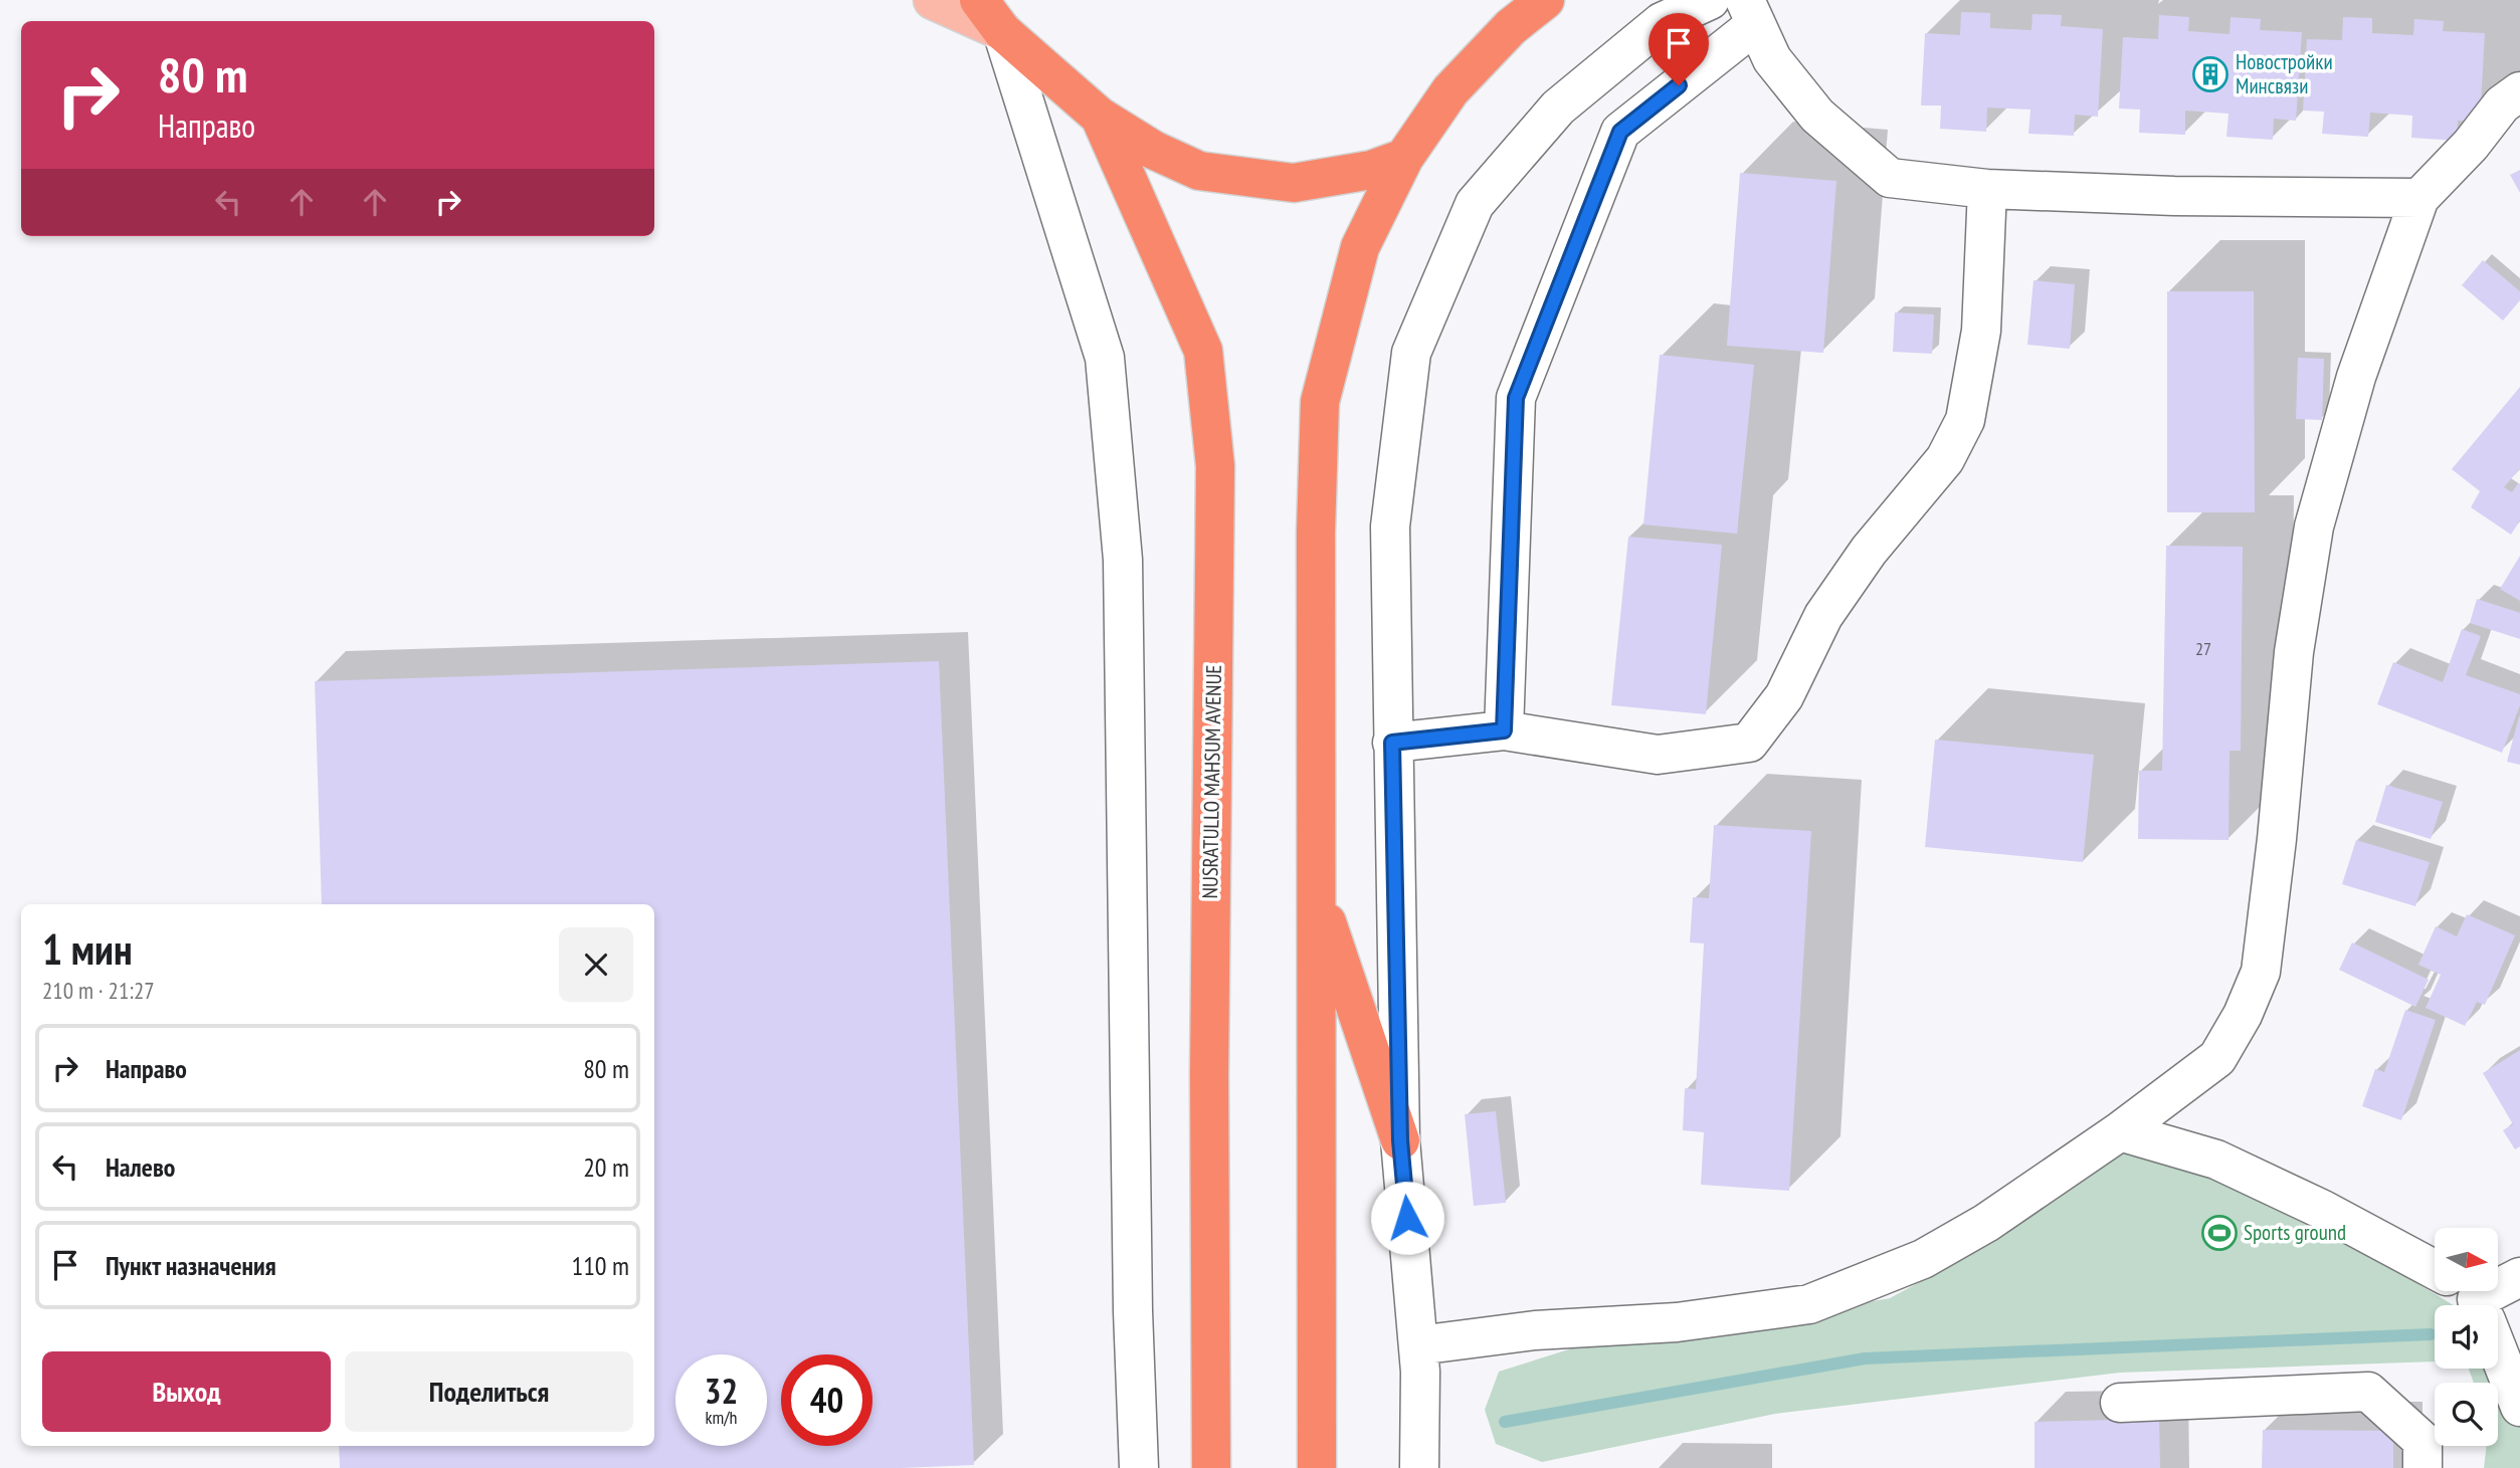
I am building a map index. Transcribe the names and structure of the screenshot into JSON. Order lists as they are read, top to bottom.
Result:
{
  "streets": {
    "highway": ["NUSRATULLO MAHSUM AVENUE"]
  },
  "places": {
    "building": ["Новостройки Минсвязи"],
    "sports": ["Sports ground"]
  },
  "house_numbers": ["27"],
  "north": "right",
  "page": {
    "turn": ["80 m", "Направо"],
    "heading": ["1 мин", "210 m · 21:27"],
    "list": [
      {
        "name": "Направо",
        "value": "80 m"
      },
      {
        "name": "Налево",
        "value": "20 m"
      },
      {
        "name": "Пункт назначения",
        "value": "110 m"
      }
    ],
    "buttons": ["Выход", "Поделиться"],
    "speed": "32 km/h",
    "limit": "40"
  }
}
